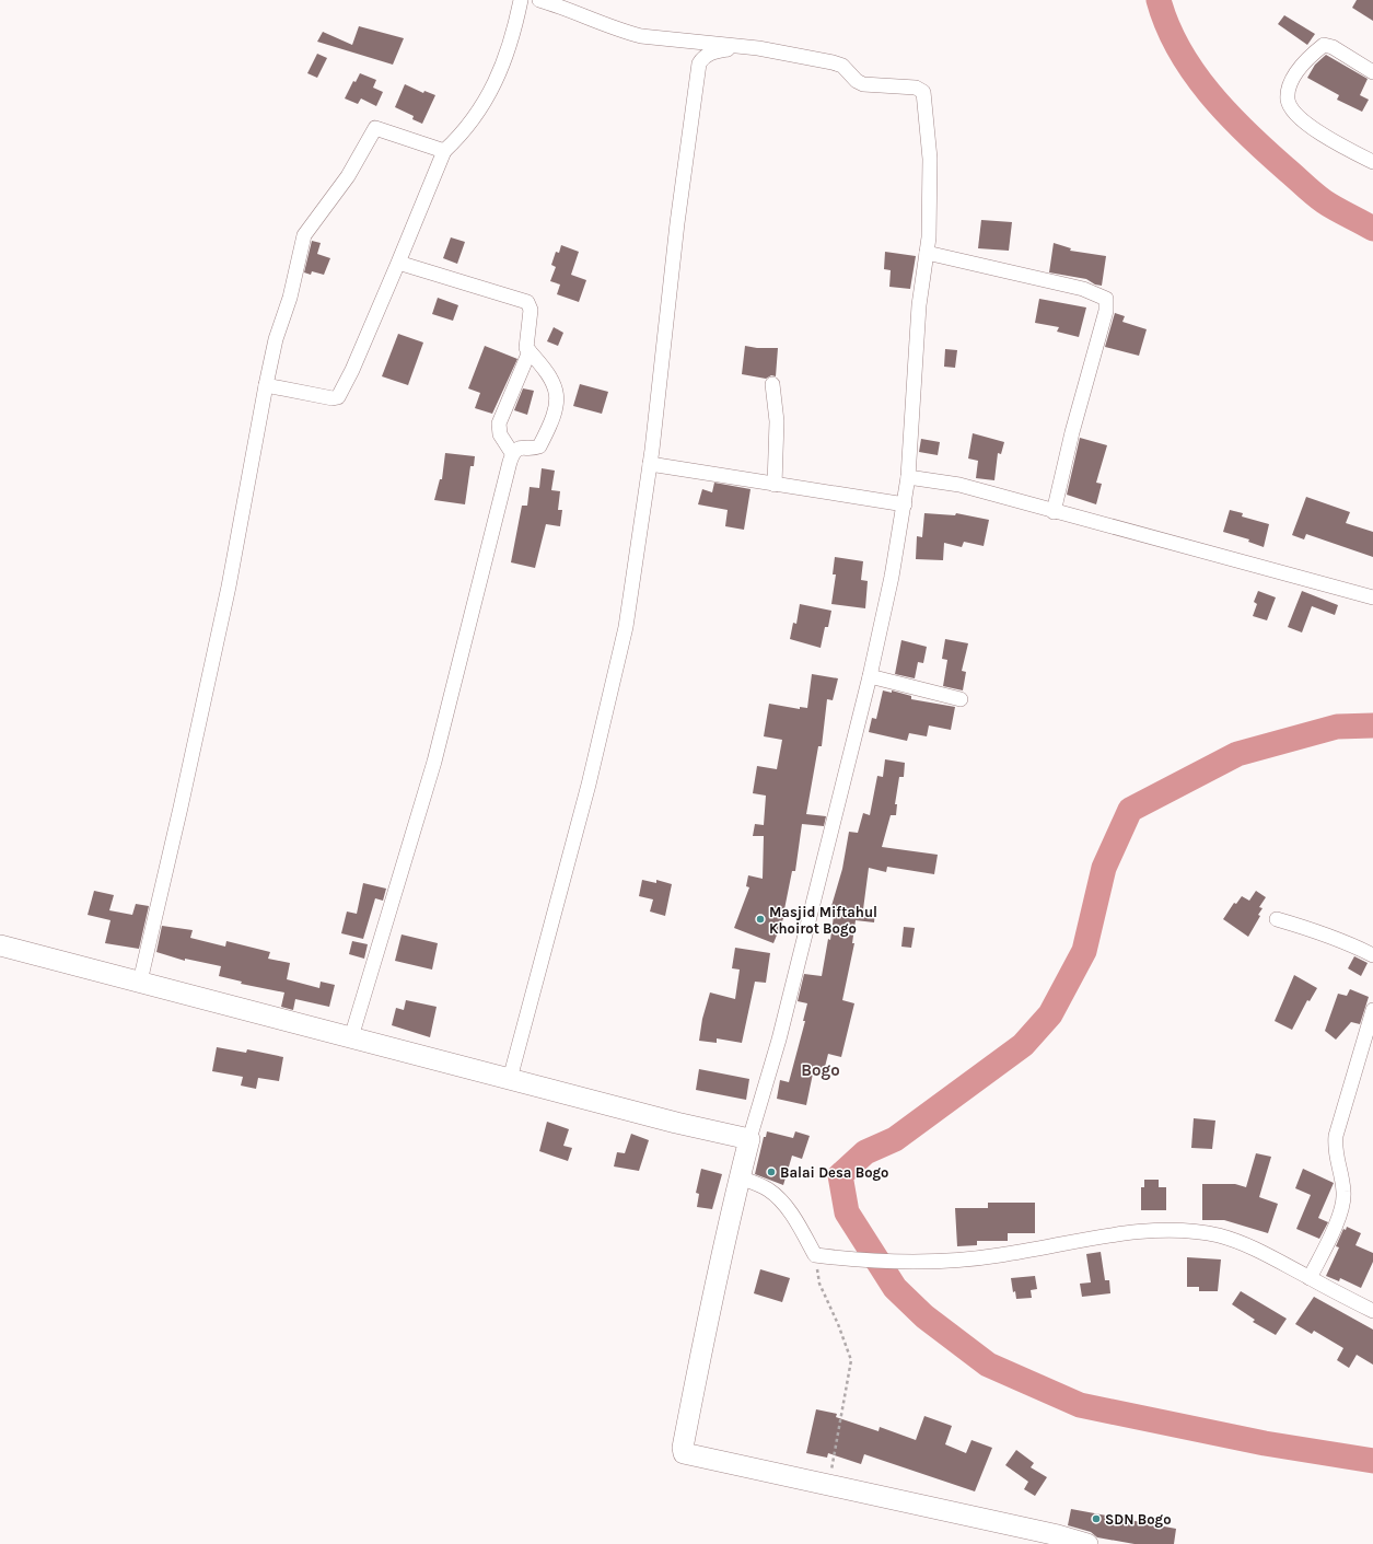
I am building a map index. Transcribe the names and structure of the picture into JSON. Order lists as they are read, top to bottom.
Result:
{
  "districts": ["Bogo"],
  "places": ["Masjid Miftahul Khoirot Bogo", "Balai Desa Bogo", "SDN Bogo"]
}
